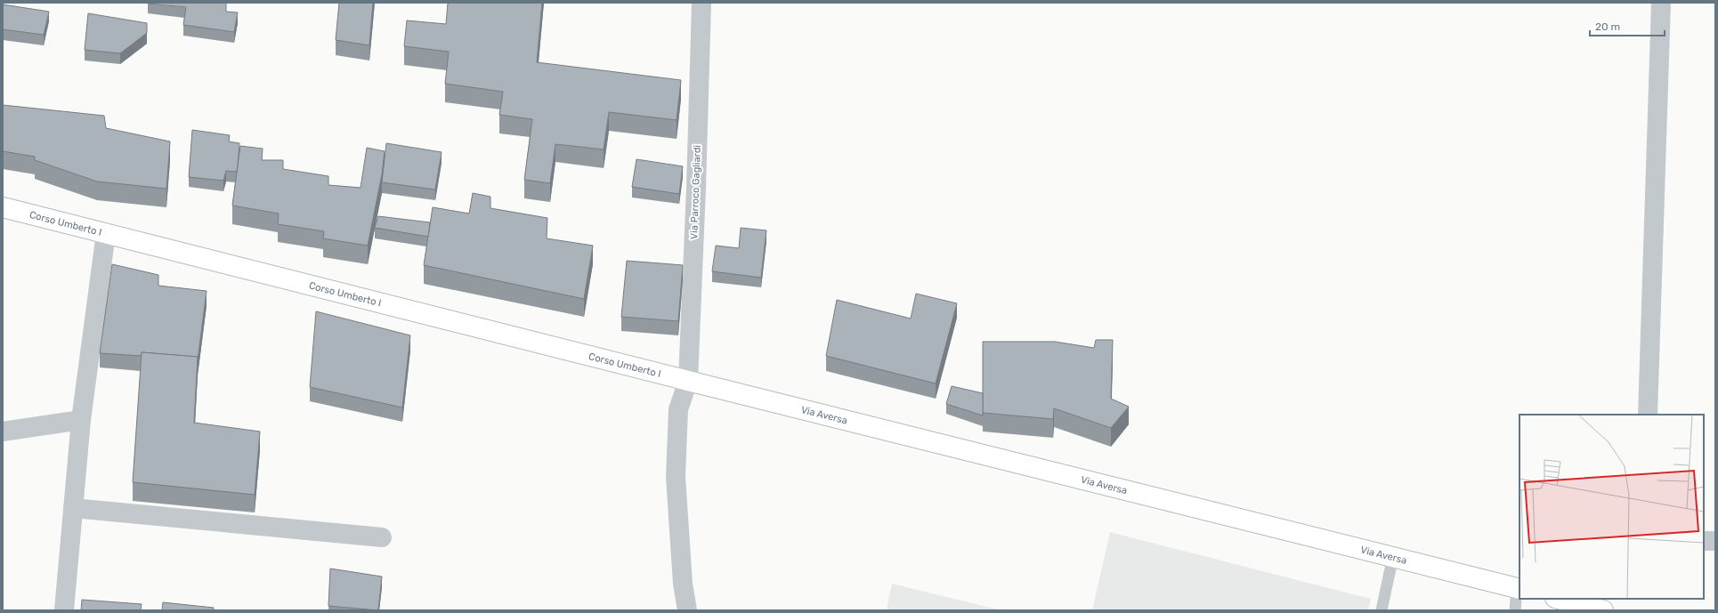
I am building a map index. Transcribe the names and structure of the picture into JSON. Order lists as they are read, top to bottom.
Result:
{
  "streets": {
    "main road": ["Corso Umberto I", "Via Aversa"],
    "street": ["Via Parroco Gagliardi"]
  },
  "crossings": [
    ["Via Parroco Gagliardi", "Corso Umberto I"],
    ["Via Parroco Gagliardi", "Via Aversa"],
    ["Corso Umberto I", "Via Aversa"]
  ],
  "scale_bar": "20 m"
}
